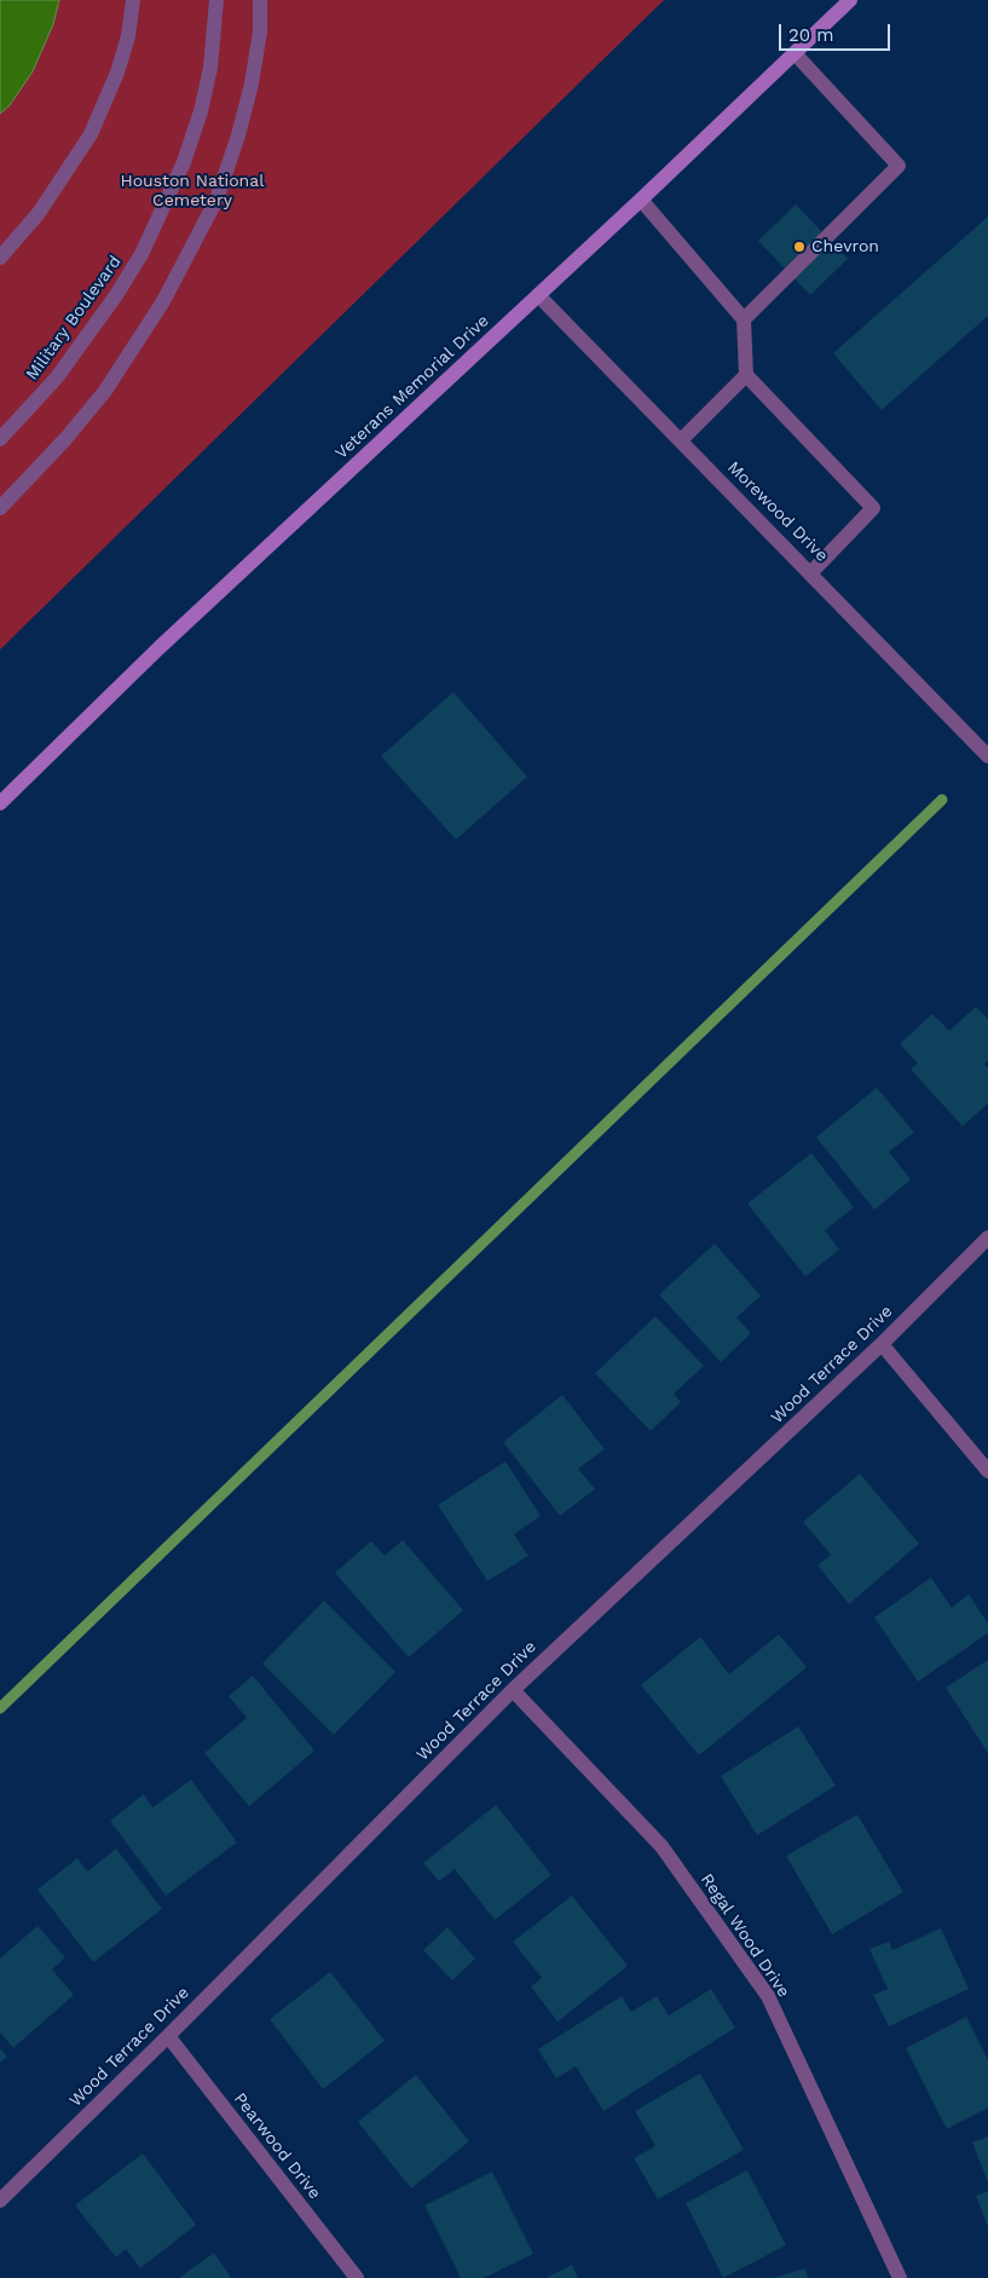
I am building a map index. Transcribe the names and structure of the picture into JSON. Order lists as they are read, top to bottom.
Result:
{
  "streets": {
    "main road": ["Veterans Memorial Drive"],
    "street": [
      "Military Boulevard",
      "Morewood Drive",
      "Wood Terrace Drive",
      "Regal Wood Drive",
      "Pearwood Drive"
    ]
  },
  "crossings": [
    ["Veterans Memorial Drive", "Morewood Drive"],
    ["Wood Terrace Drive", "Regal Wood Drive"],
    ["Wood Terrace Drive", "Pearwood Drive"]
  ],
  "parks": ["Houston National Cemetery"],
  "places": ["Chevron"],
  "scale_bar": "20 m"
}
